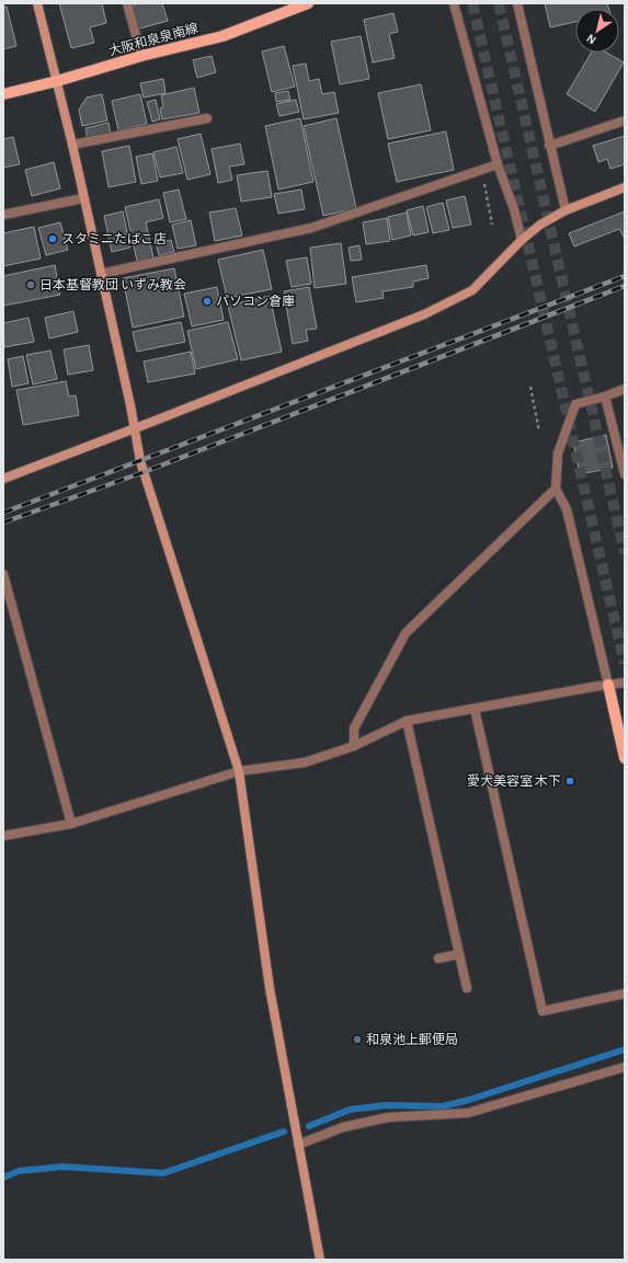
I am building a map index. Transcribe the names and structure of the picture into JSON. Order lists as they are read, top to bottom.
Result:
{
  "streets": {
    "main road": ["大阪和泉泉南線"]
  },
  "places": [
    "スタミニたばこ店",
    "日本基督教団 いずみ教会",
    "パソコン倉庫",
    "愛犬美容室 木下",
    "和泉池上郵便局"
  ],
  "north": "bottom left"
}
